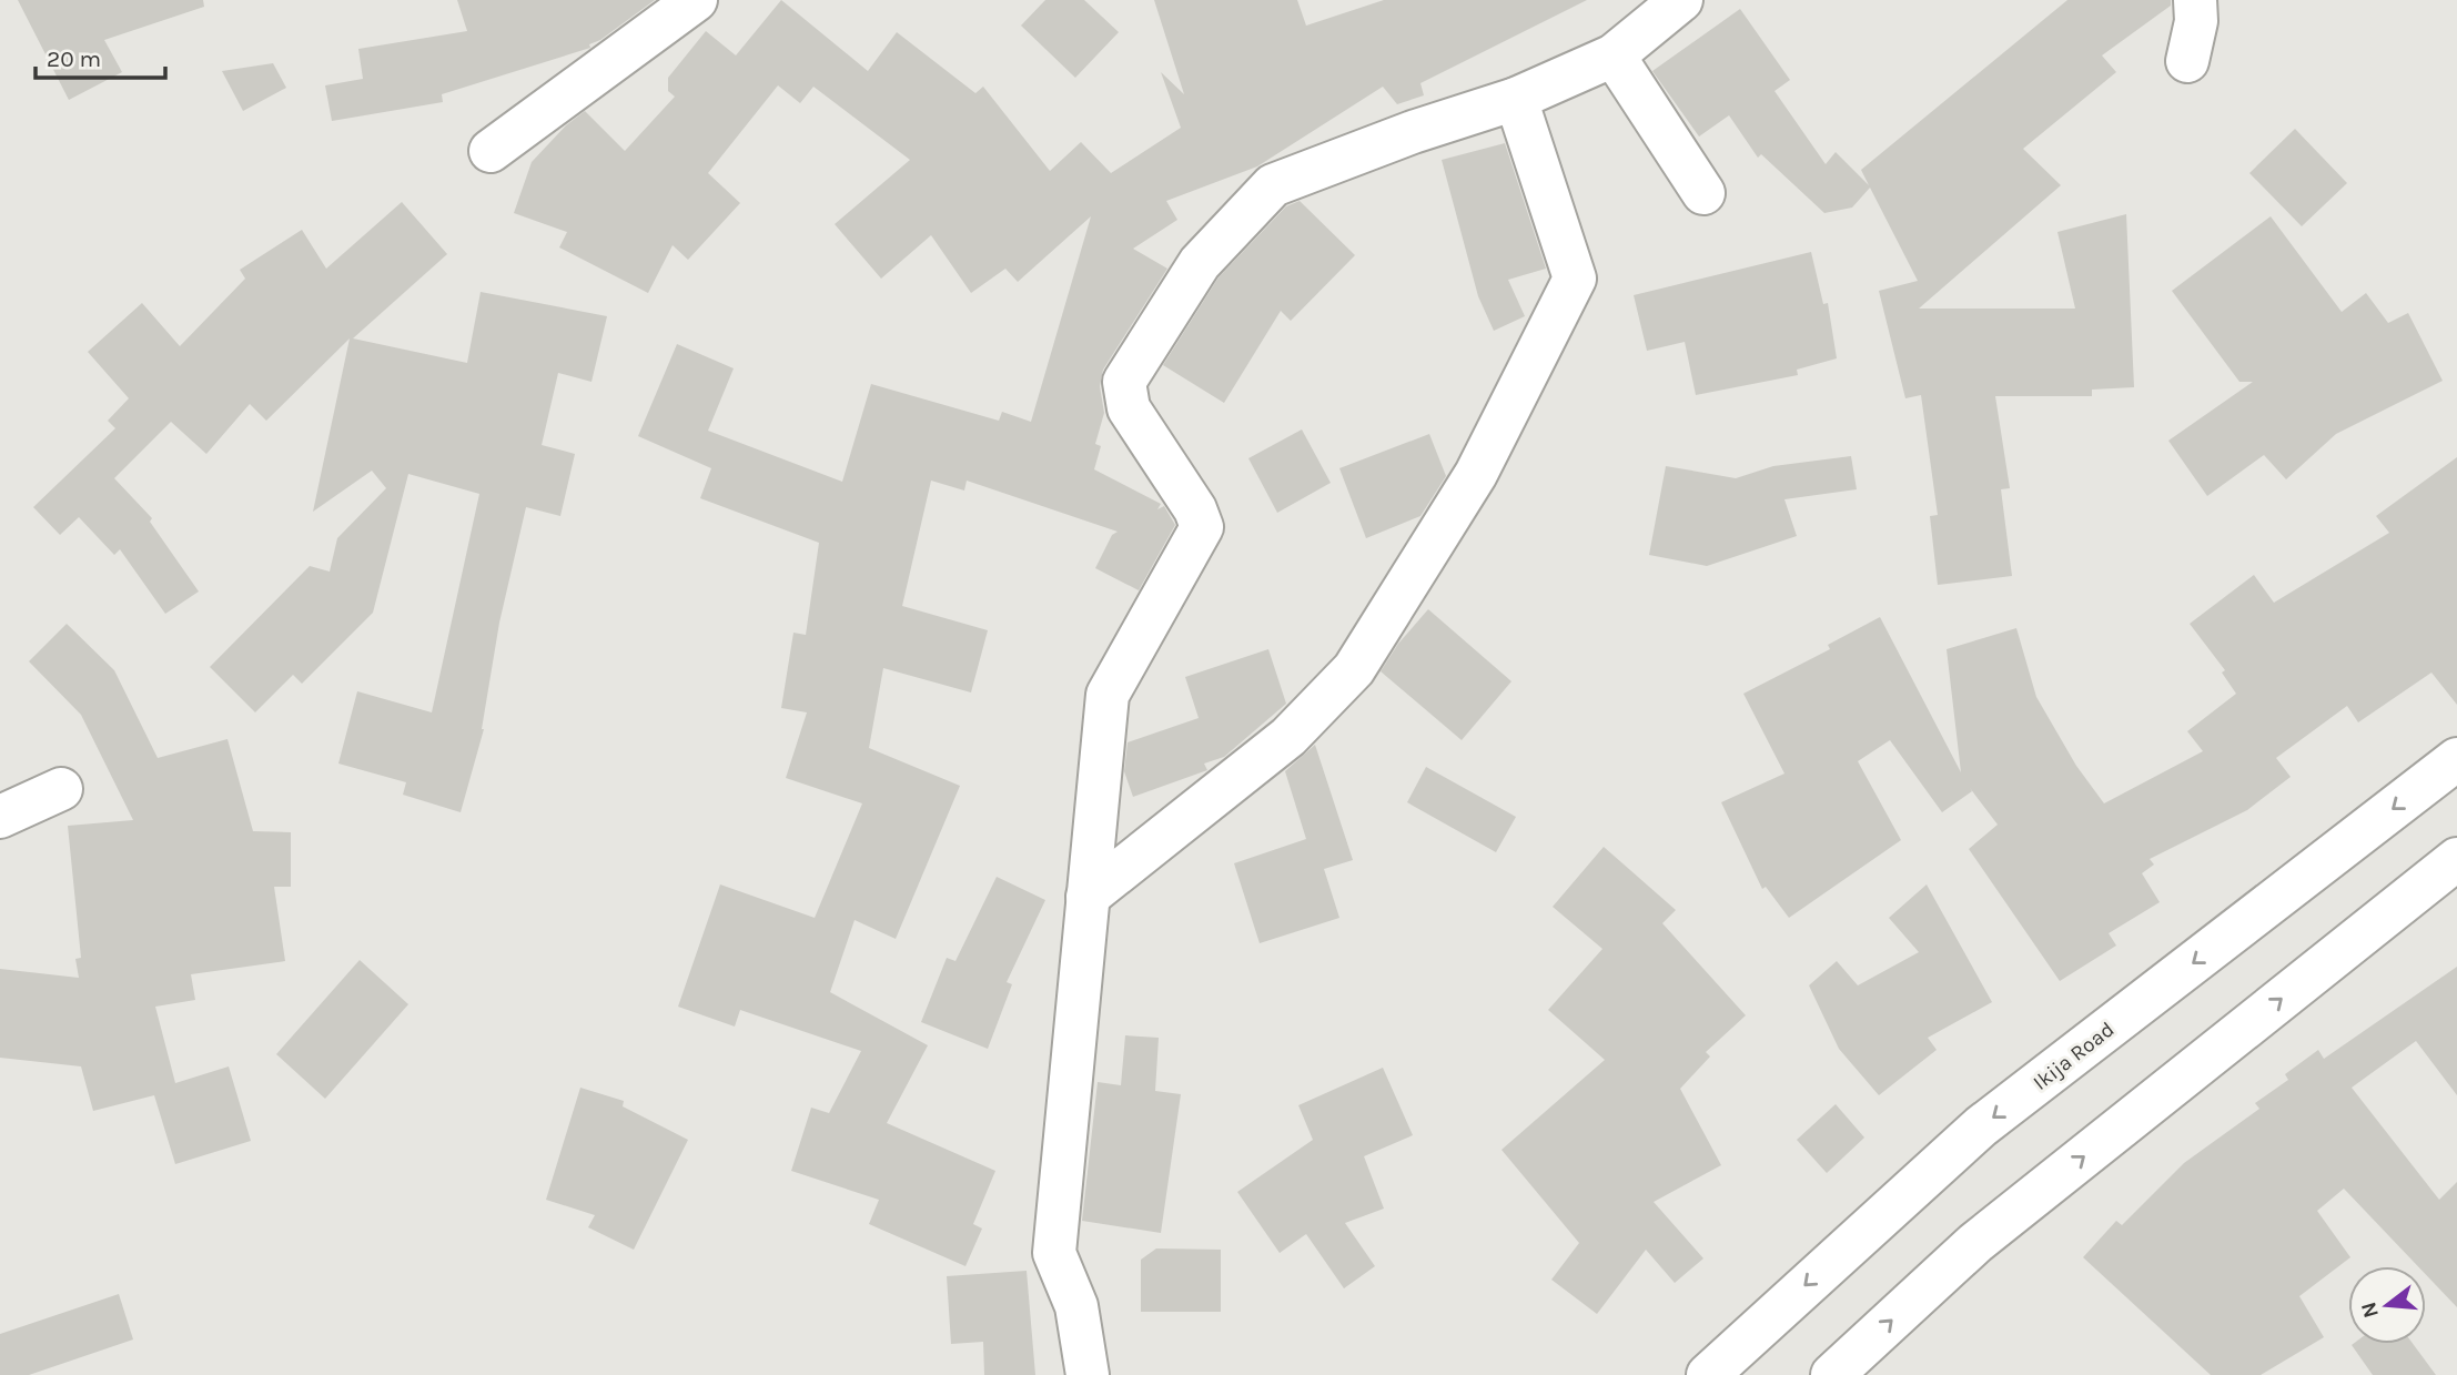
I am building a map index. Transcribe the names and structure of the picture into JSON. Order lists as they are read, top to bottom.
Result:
{
  "streets": {
    "street": ["Ikija Road"]
  },
  "scale_bar": "20 m",
  "north": "left"
}
